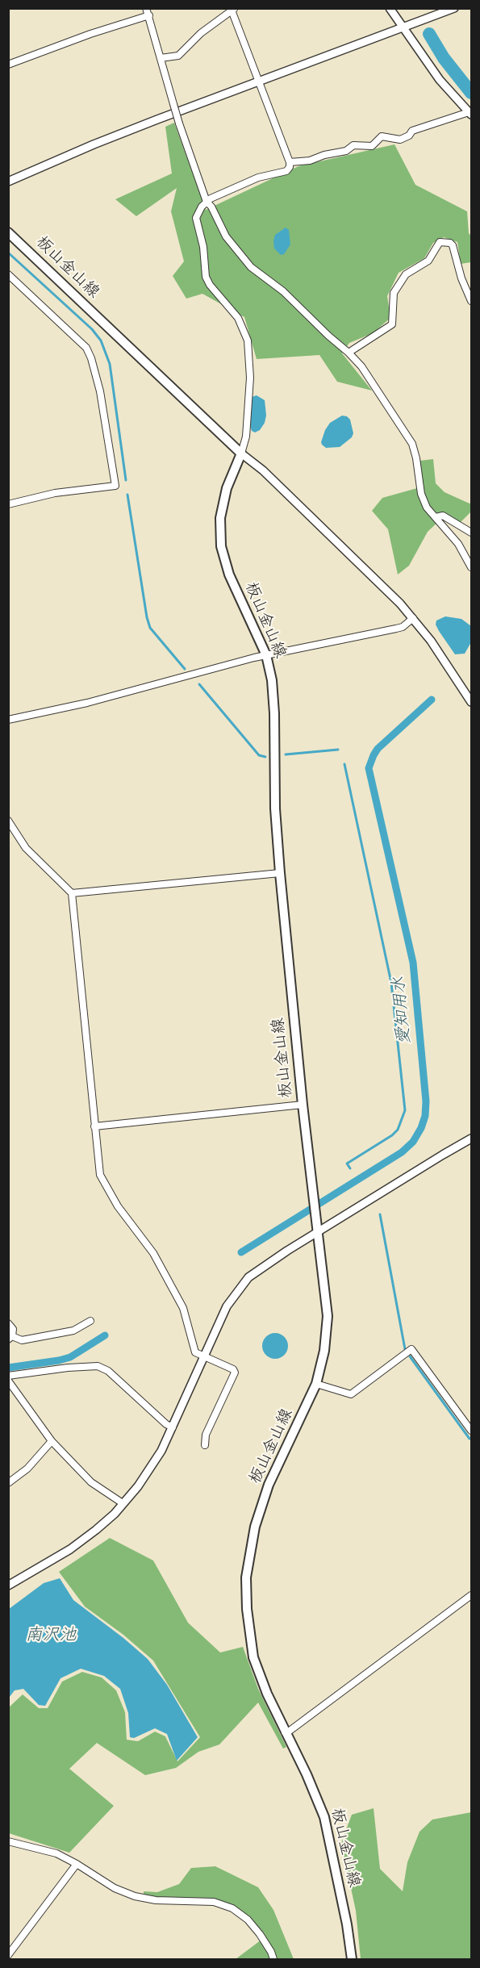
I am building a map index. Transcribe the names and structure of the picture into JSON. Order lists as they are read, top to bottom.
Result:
{
  "streets": {
    "main road": ["板山金山線"]
  },
  "water": ["愛知用水", "南沢池"]
}
